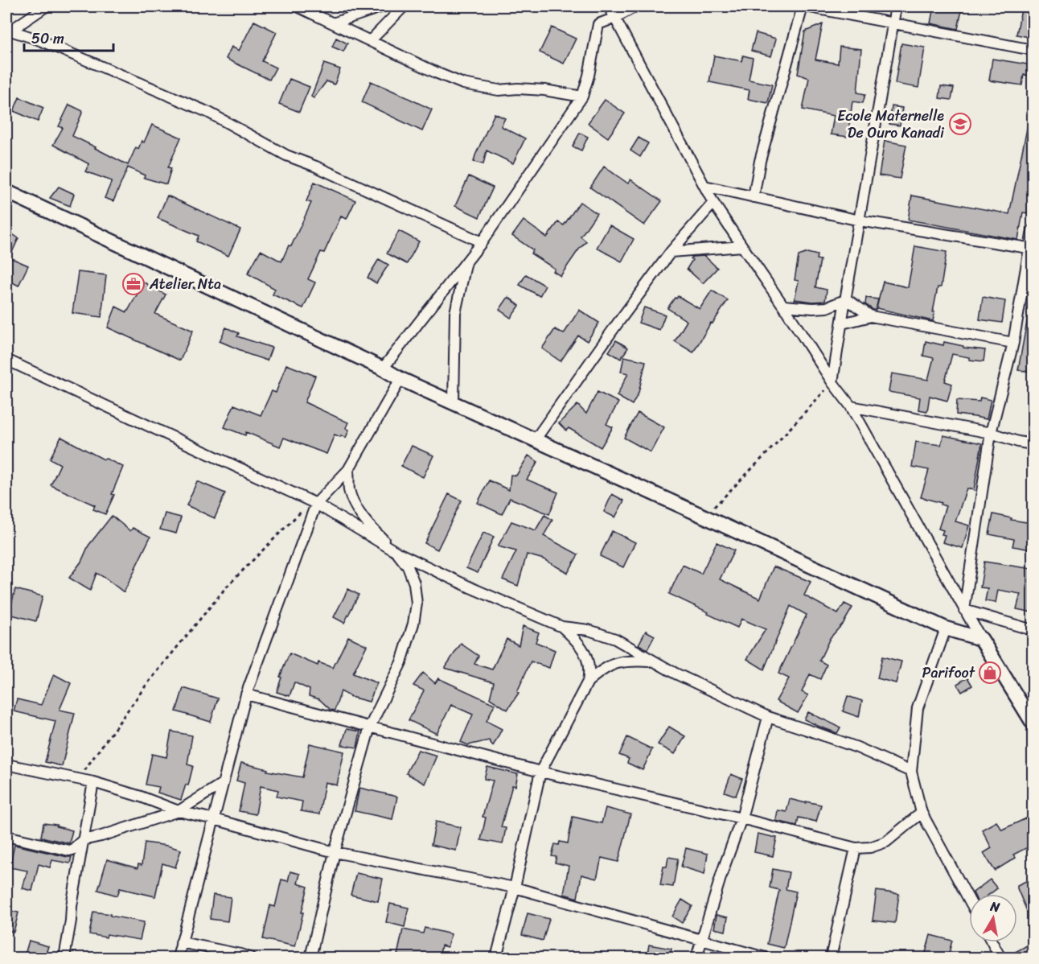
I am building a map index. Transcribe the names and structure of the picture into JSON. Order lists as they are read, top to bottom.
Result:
{
  "places": {
    "school or university": ["Ecole Maternelle De Ouro Kanadi"],
    "office": ["Atelier Nta"],
    "shop": ["Parifoot"]
  },
  "scale_bar": "50 m",
  "north": "top"
}
